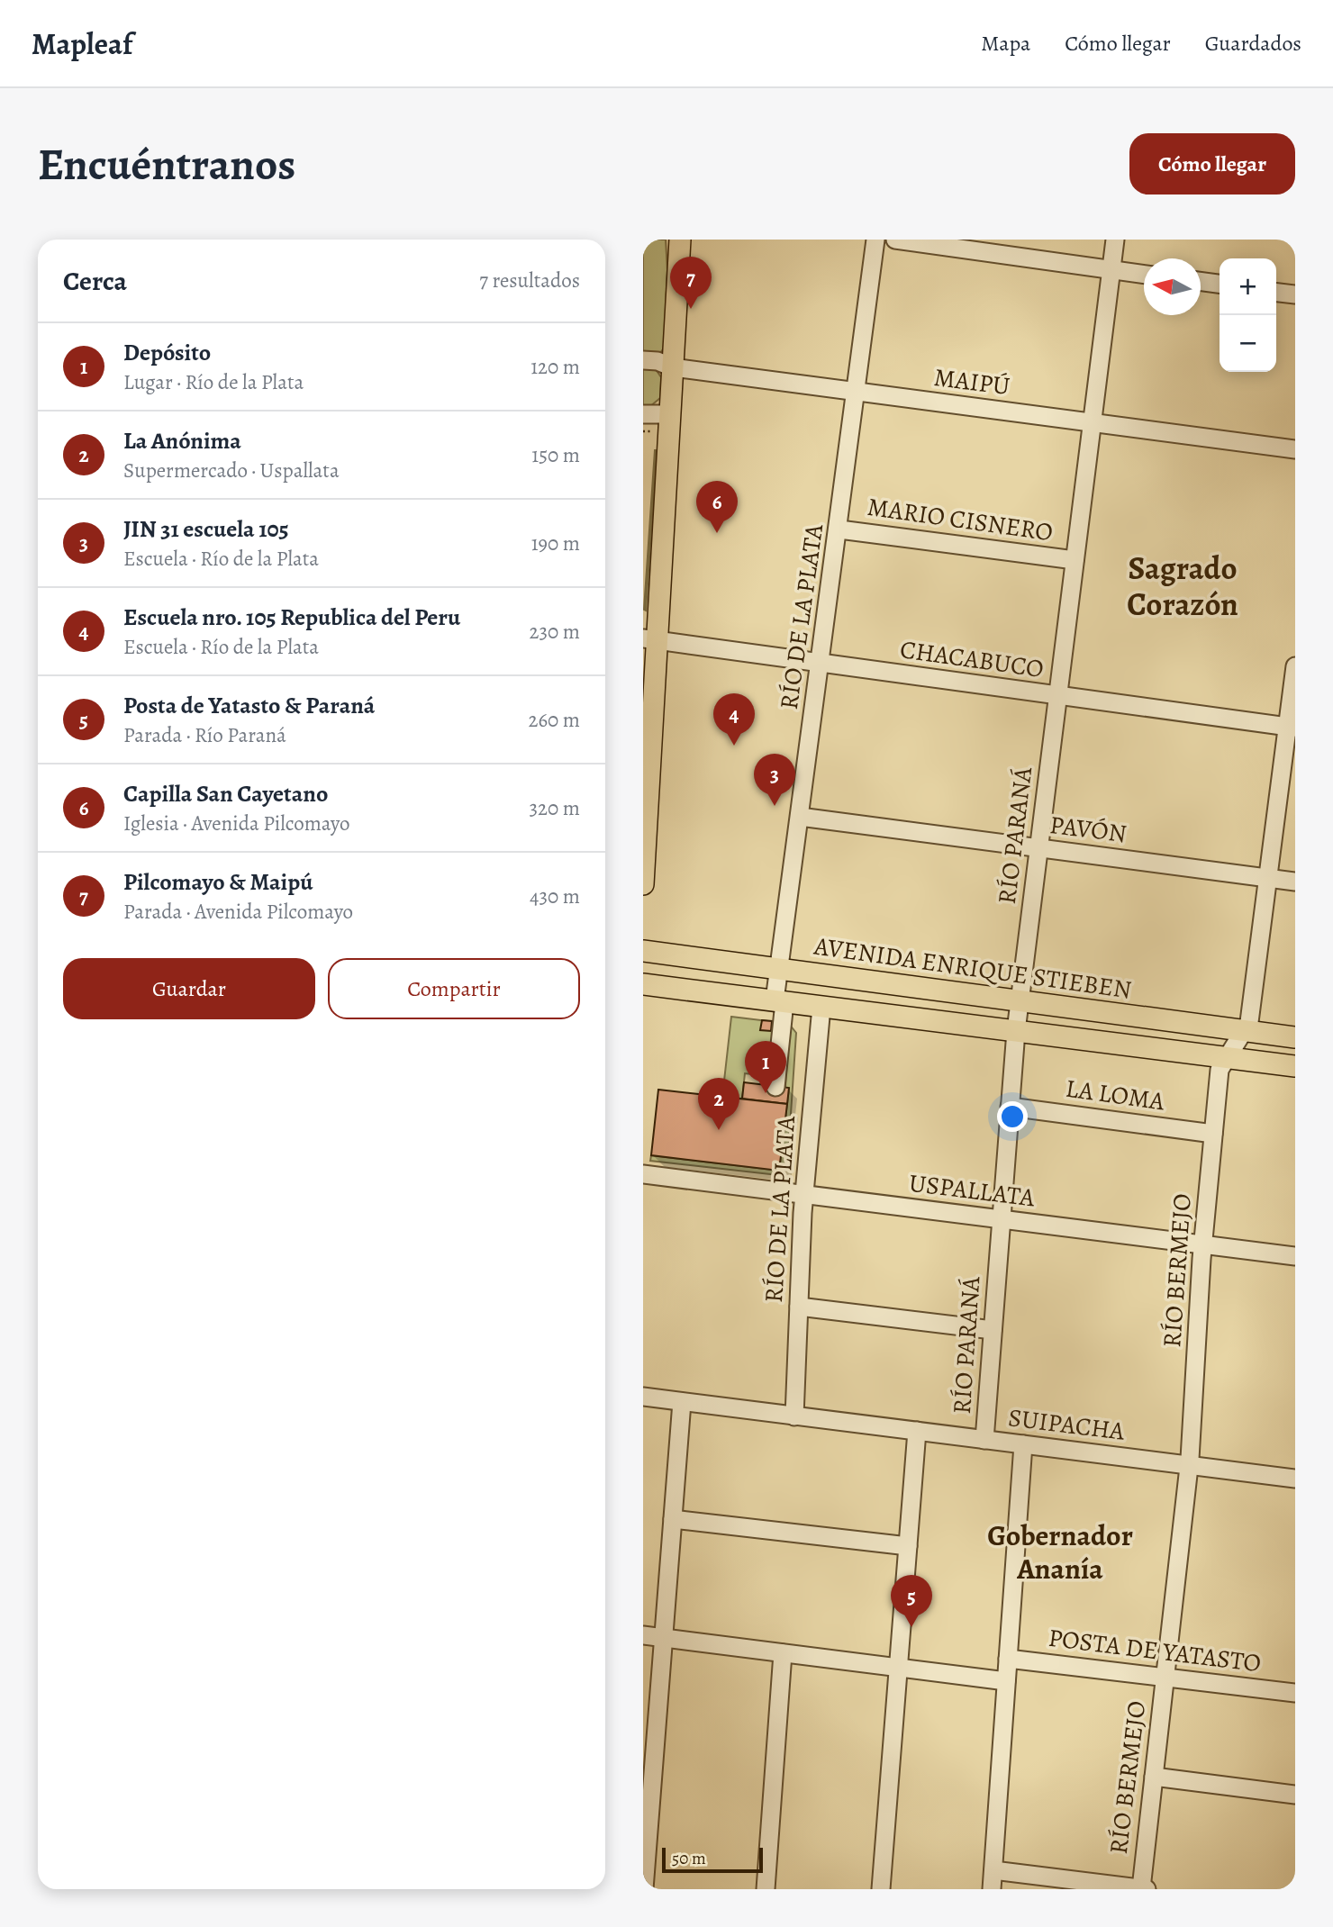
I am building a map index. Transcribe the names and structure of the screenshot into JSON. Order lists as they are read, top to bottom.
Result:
{
  "streets": {
    "main road": ["AVENIDA ENRIQUE STIEBEN"],
    "street": [
      "MAIPÚ",
      "MARIO CISNERO",
      "RÍO DE LA PLATA",
      "CHACABUCO",
      "PAVÓN",
      "RÍO PARANÁ",
      "LA LOMA",
      "USPALLATA",
      "RÍO BERMEJO",
      "SUIPACHA",
      "POSTA DE YATASTO"
    ]
  },
  "crossings": [
    ["MAIPÚ", "RÍO DE LA PLATA"],
    ["MAIPÚ", "RÍO PARANÁ"],
    ["MARIO CISNERO", "RÍO DE LA PLATA"],
    ["MARIO CISNERO", "RÍO PARANÁ"],
    ["RÍO DE LA PLATA", "CHACABUCO"],
    ["RÍO DE LA PLATA", "PAVÓN"],
    ["RÍO DE LA PLATA", "AVENIDA ENRIQUE STIEBEN"],
    ["RÍO DE LA PLATA", "USPALLATA"],
    ["RÍO DE LA PLATA", "SUIPACHA"],
    ["CHACABUCO", "RÍO PARANÁ"],
    ["CHACABUCO", "RÍO BERMEJO"],
    ["PAVÓN", "RÍO PARANÁ"],
    ["PAVÓN", "RÍO BERMEJO"],
    ["RÍO PARANÁ", "AVENIDA ENRIQUE STIEBEN"],
    ["RÍO PARANÁ", "LA LOMA"],
    ["RÍO PARANÁ", "USPALLATA"],
    ["RÍO PARANÁ", "SUIPACHA"],
    ["AVENIDA ENRIQUE STIEBEN", "RÍO BERMEJO"],
    ["LA LOMA", "RÍO BERMEJO"],
    ["USPALLATA", "RÍO BERMEJO"],
    ["RÍO BERMEJO", "SUIPACHA"],
    ["RÍO BERMEJO", "POSTA DE YATASTO"]
  ],
  "districts": ["Sagrado Corazón", "Gobernador Ananía"],
  "scale_bar": "50 m",
  "north": "left",
  "page": {
    "header": "Mapleaf",
    "nav": ["Mapa", "Cómo llegar", "Guardados"],
    "buttons": [
      "Cómo llegar",
      ["Guardar", "Compartir"]
    ],
    "title": "Encuéntranos",
    "heading": ["Cerca", "7 resultados"],
    "pins": [
      "7",
      "6",
      "4",
      "3",
      "1",
      "2",
      "5"
    ],
    "map_buttons": ["+", "−"],
    "list": [
      {
        "mark": "1",
        "name": "Depósito",
        "note": "Lugar · Río de la Plata",
        "value": "120 m"
      },
      {
        "mark": "2",
        "name": "La Anónima",
        "note": "Supermercado · Uspallata",
        "value": "150 m"
      },
      {
        "mark": "3",
        "name": "JIN 31 escuela 105",
        "note": "Escuela · Río de la Plata",
        "value": "190 m"
      },
      {
        "mark": "4",
        "name": "Escuela nro. 105 Republica del Peru",
        "note": "Escuela · Río de la Plata",
        "value": "230 m"
      },
      {
        "mark": "5",
        "name": "Posta de Yatasto & Paraná",
        "note": "Parada · Río Paraná",
        "value": "260 m"
      },
      {
        "mark": "6",
        "name": "Capilla San Cayetano",
        "note": "Iglesia · Avenida Pilcomayo",
        "value": "320 m"
      },
      {
        "mark": "7",
        "name": "Pilcomayo & Maipú",
        "note": "Parada · Avenida Pilcomayo",
        "value": "430 m"
      }
    ],
    "scale": "50 m"
  }
}
